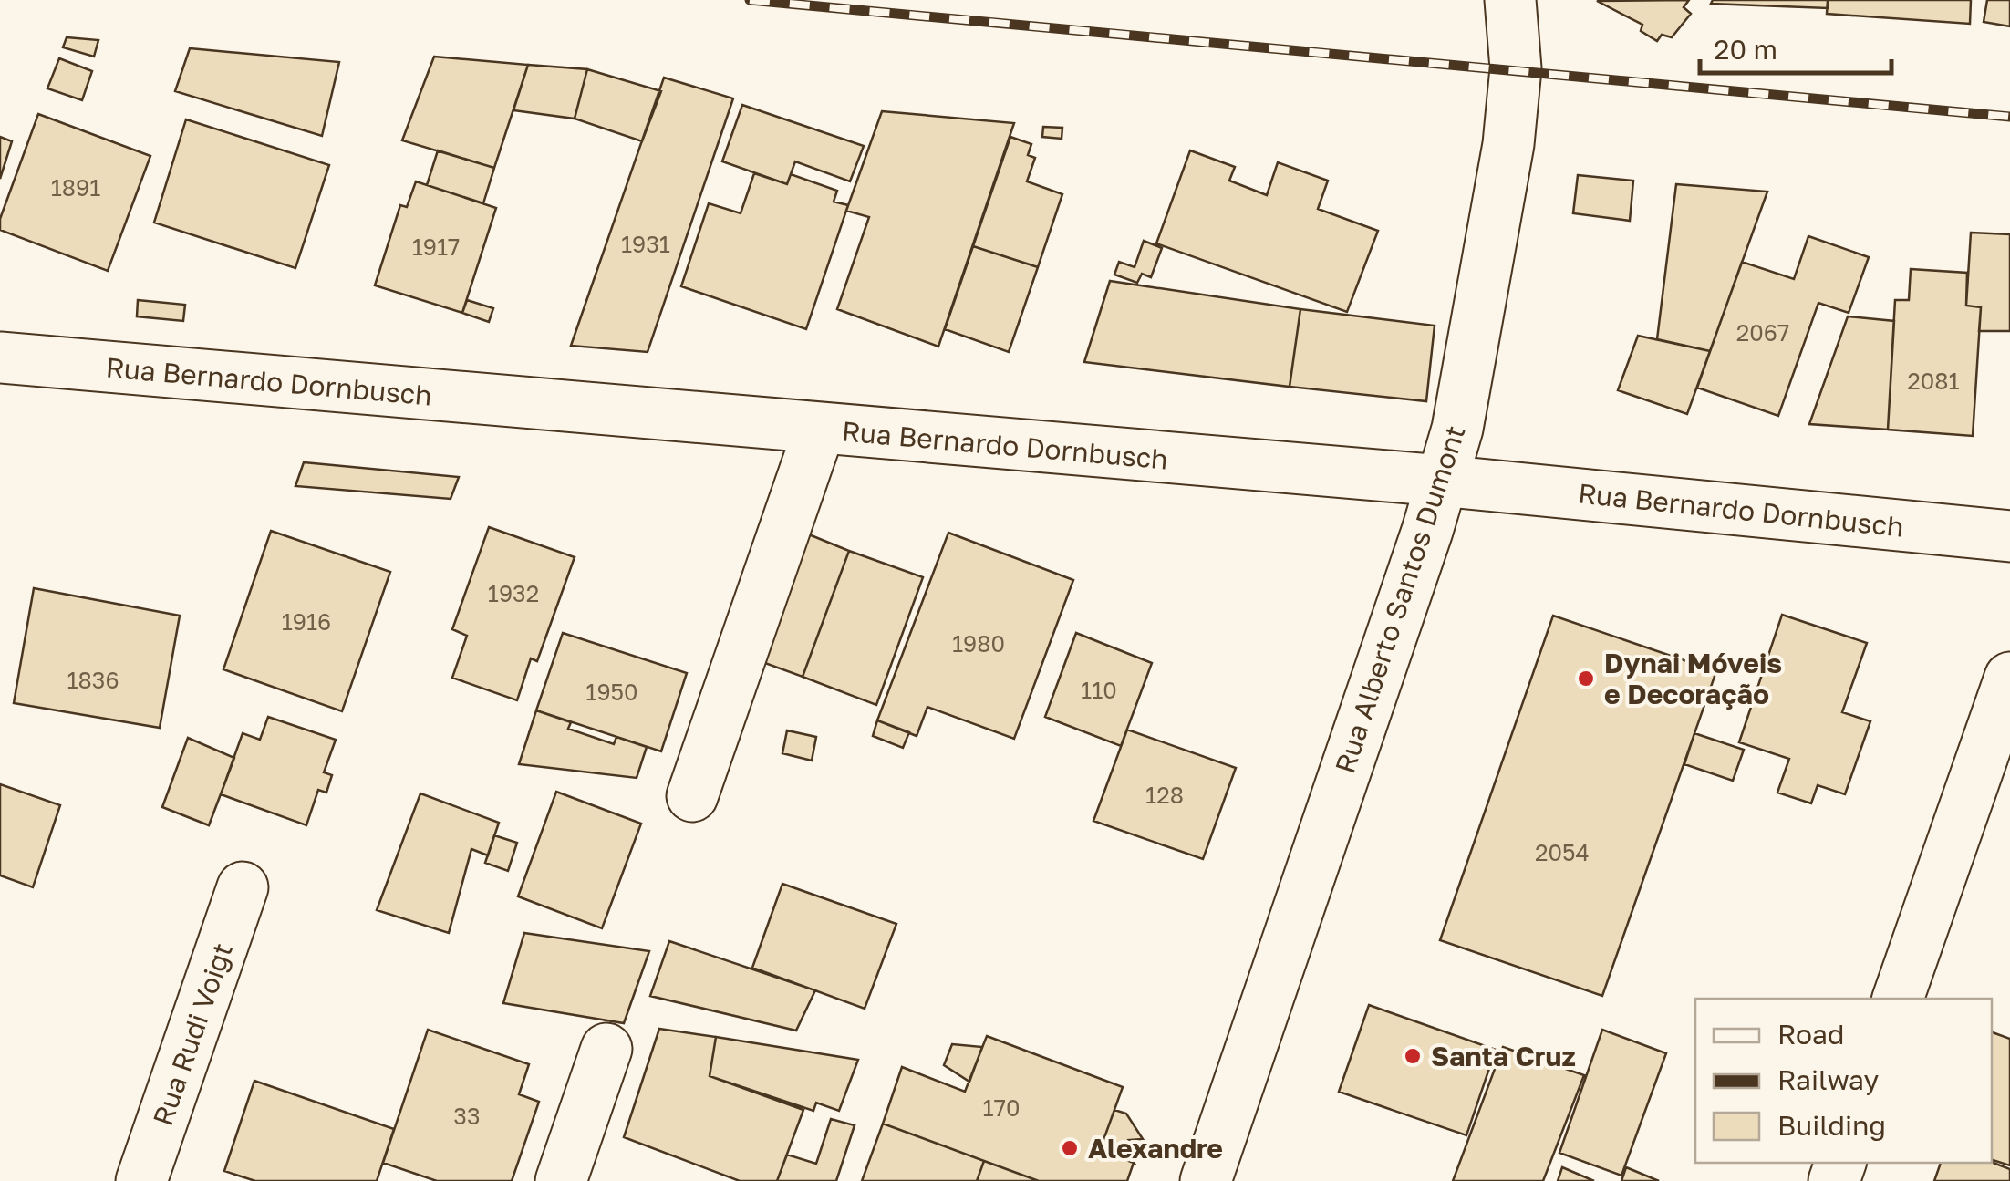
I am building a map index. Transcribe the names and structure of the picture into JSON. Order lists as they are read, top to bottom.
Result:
{
  "streets": {
    "main road": ["Rua Bernardo Dornbusch", "Rua Alberto Santos Dumont", "Rua Rudi Voigt"]
  },
  "crossings": [
    ["Rua Bernardo Dornbusch", "Rua Alberto Santos Dumont"]
  ],
  "places": ["Dynai Móveis e Decoração", "Santa Cruz", "Alexandre"],
  "house_numbers": [
    "1891",
    "1931",
    "1917",
    "2067",
    "2081",
    "1932",
    "1916",
    "1980",
    "1836",
    "110",
    "1950",
    "128",
    "2054",
    "170",
    "33"
  ],
  "legend": ["Road", "Railway", "Building"],
  "scale_bar": "20 m"
}
